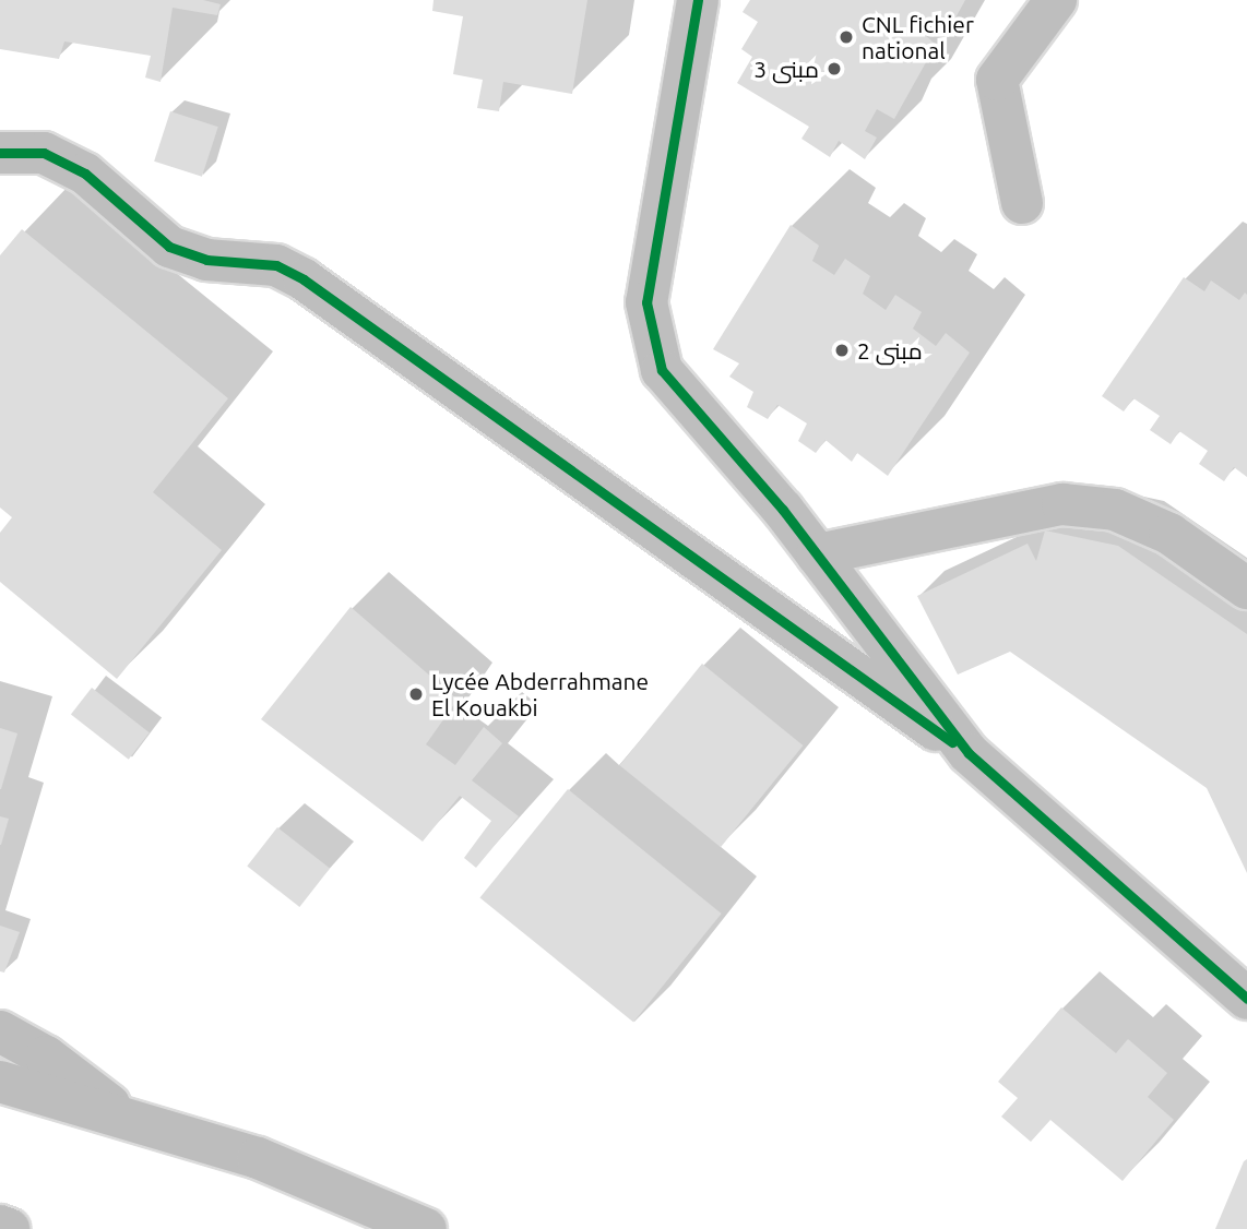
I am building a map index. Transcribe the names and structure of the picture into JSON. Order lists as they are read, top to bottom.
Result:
{
  "places": [
    "CNL fichier national",
    "مبنى 3",
    "مبنى 2",
    "Lycée Abderrahmane El Kouakbi"
  ]
}
